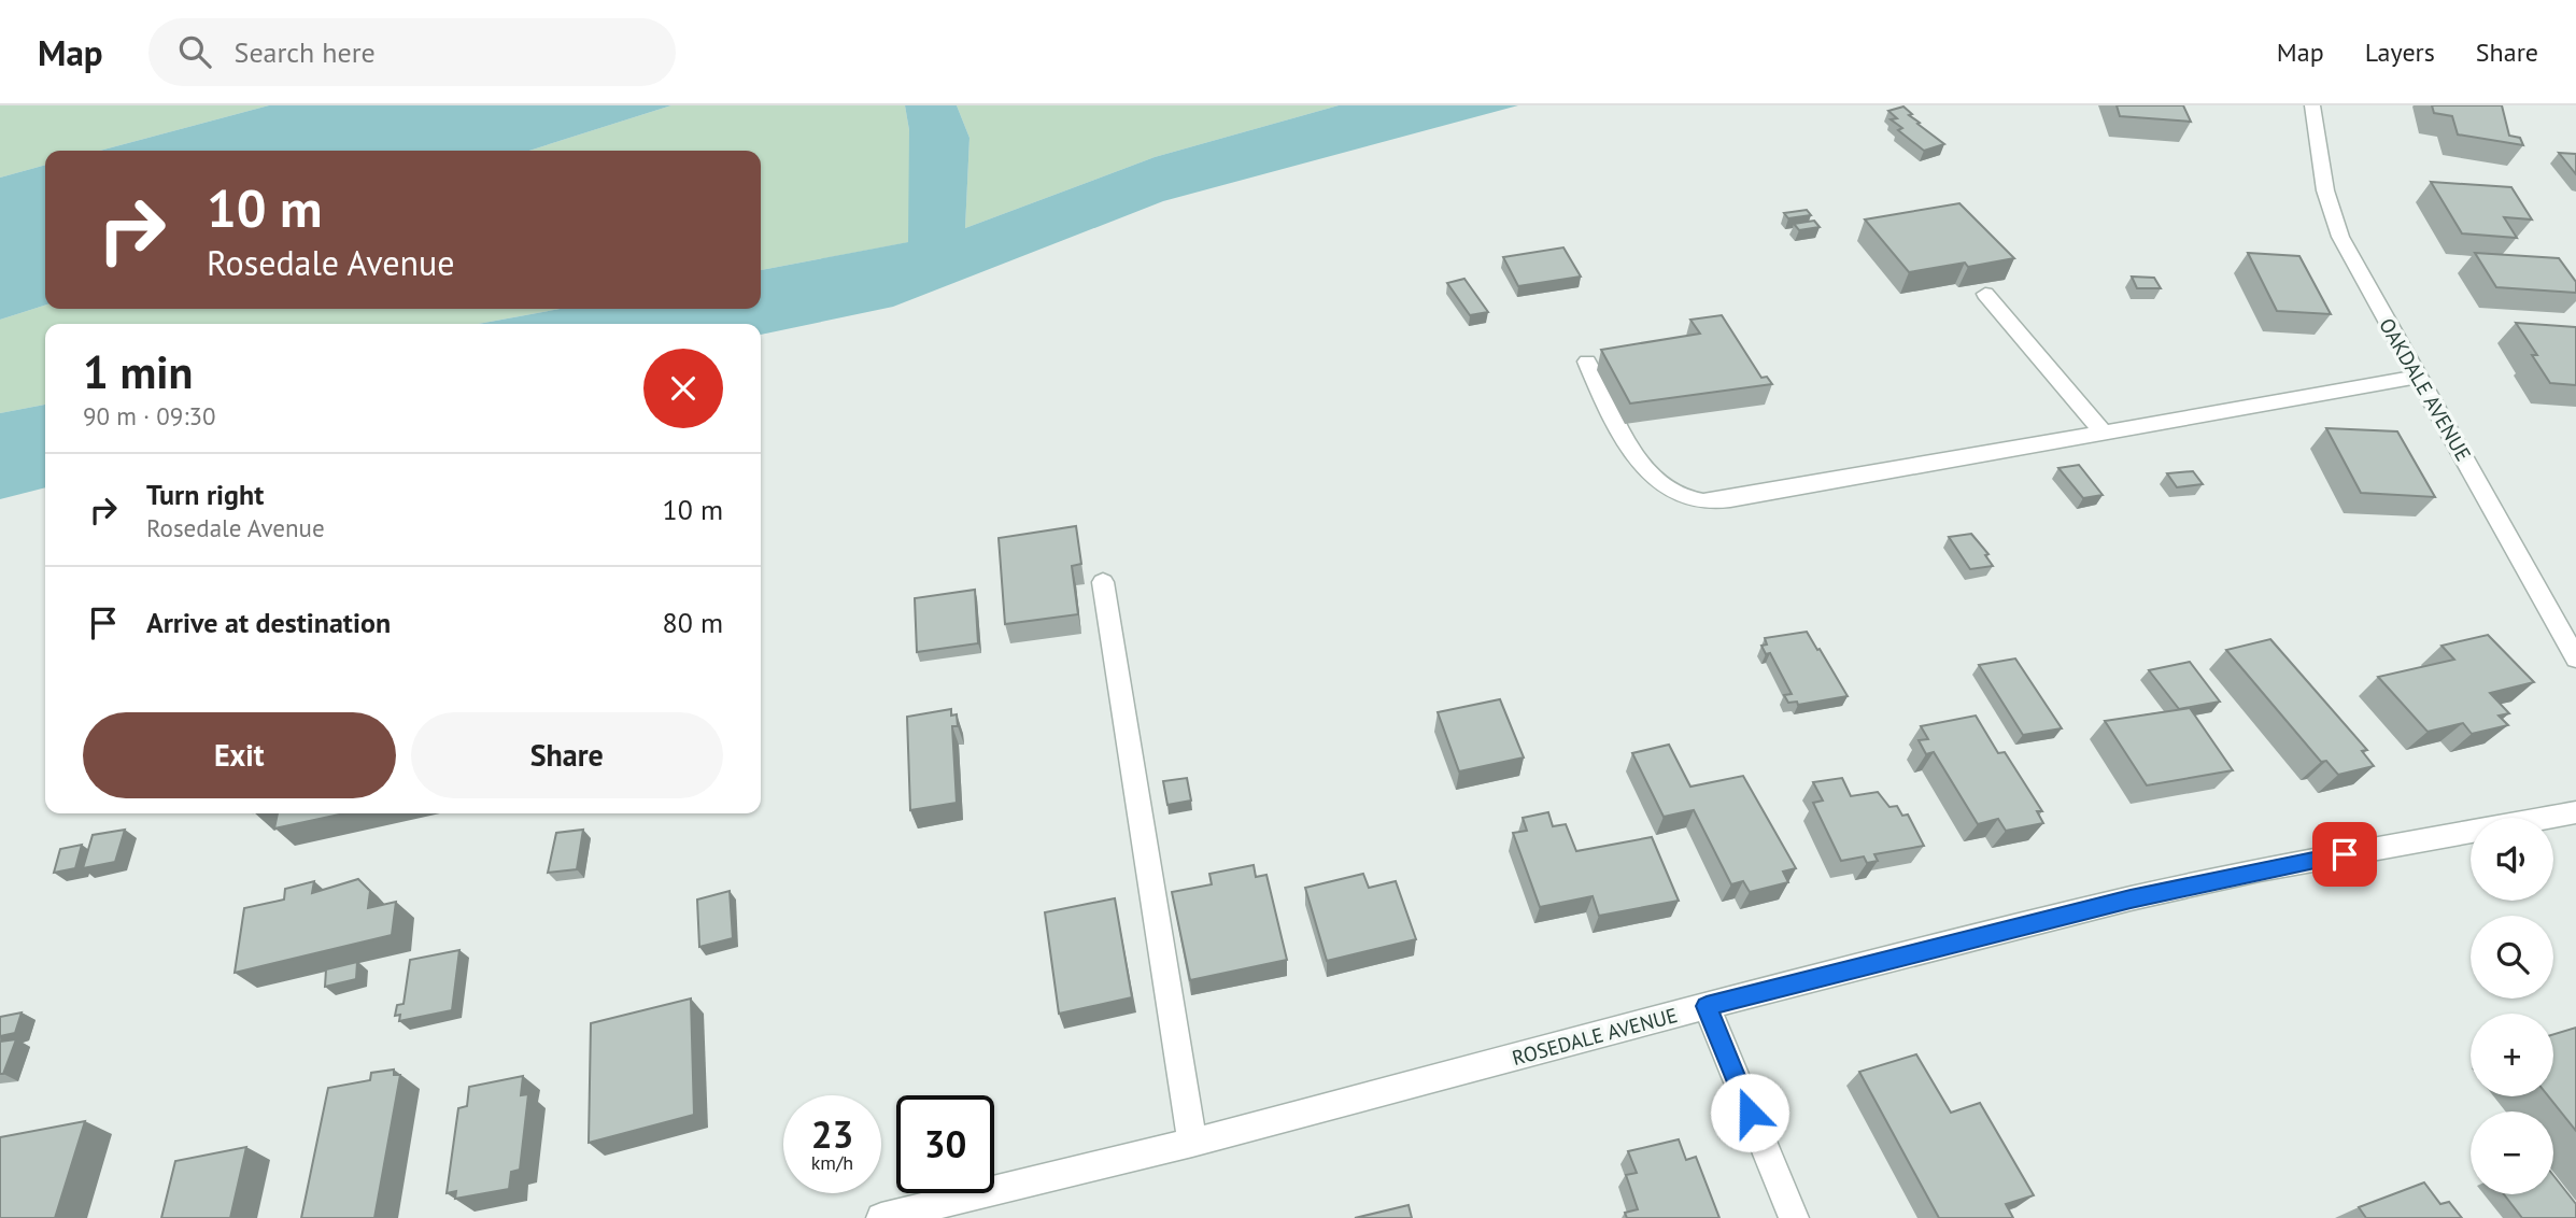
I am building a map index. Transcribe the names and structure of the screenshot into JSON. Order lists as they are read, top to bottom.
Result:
{
  "streets": {
    "street": ["OAKDALE AVENUE", "ROSEDALE AVENUE"]
  },
  "page": {
    "header": "Map",
    "search": "Search here",
    "nav": ["Map", "Layers", "Share"],
    "turn": ["10 m", "Rosedale Avenue"],
    "heading": ["1 min", "90 m · 09:30"],
    "list": [
      {
        "name": "Turn right",
        "note": "Rosedale Avenue",
        "value": "10 m"
      },
      {
        "name": "Arrive at destination",
        "value": "80 m"
      }
    ],
    "buttons": ["Exit", "Share"],
    "map_buttons": ["+", "−"],
    "speed": "23 km/h",
    "limit": "30"
  }
}
